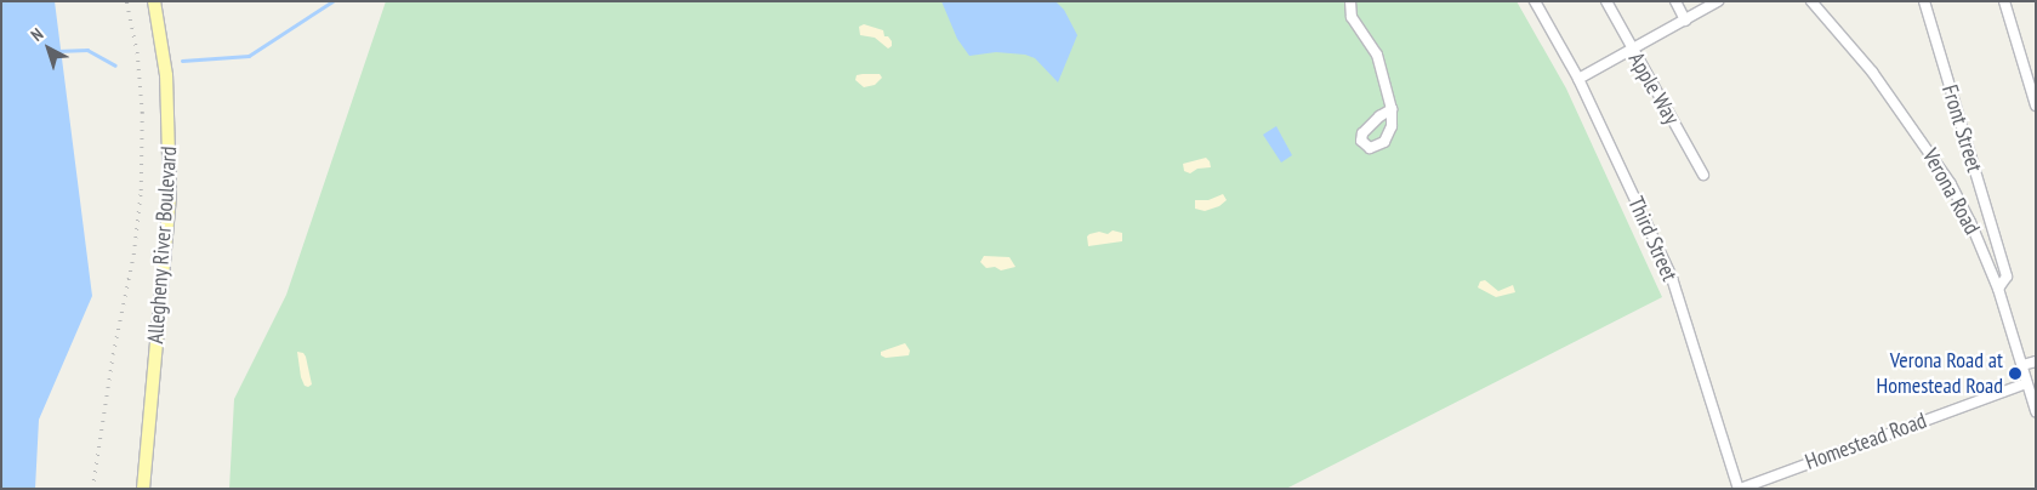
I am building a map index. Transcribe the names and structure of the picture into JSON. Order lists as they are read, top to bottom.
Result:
{
  "streets": {
    "main road": ["Allegheny River Boulevard"],
    "street": [
      "Apple Way",
      "Front Street",
      "Verona Road",
      "Third Street",
      "Homestead Road"
    ]
  },
  "crossings": [
    ["Front Street", "Verona Road"],
    ["Verona Road", "Homestead Road"],
    ["Third Street", "Homestead Road"]
  ],
  "places": ["Verona Road at Homestead Road"],
  "north": "top left"
}
